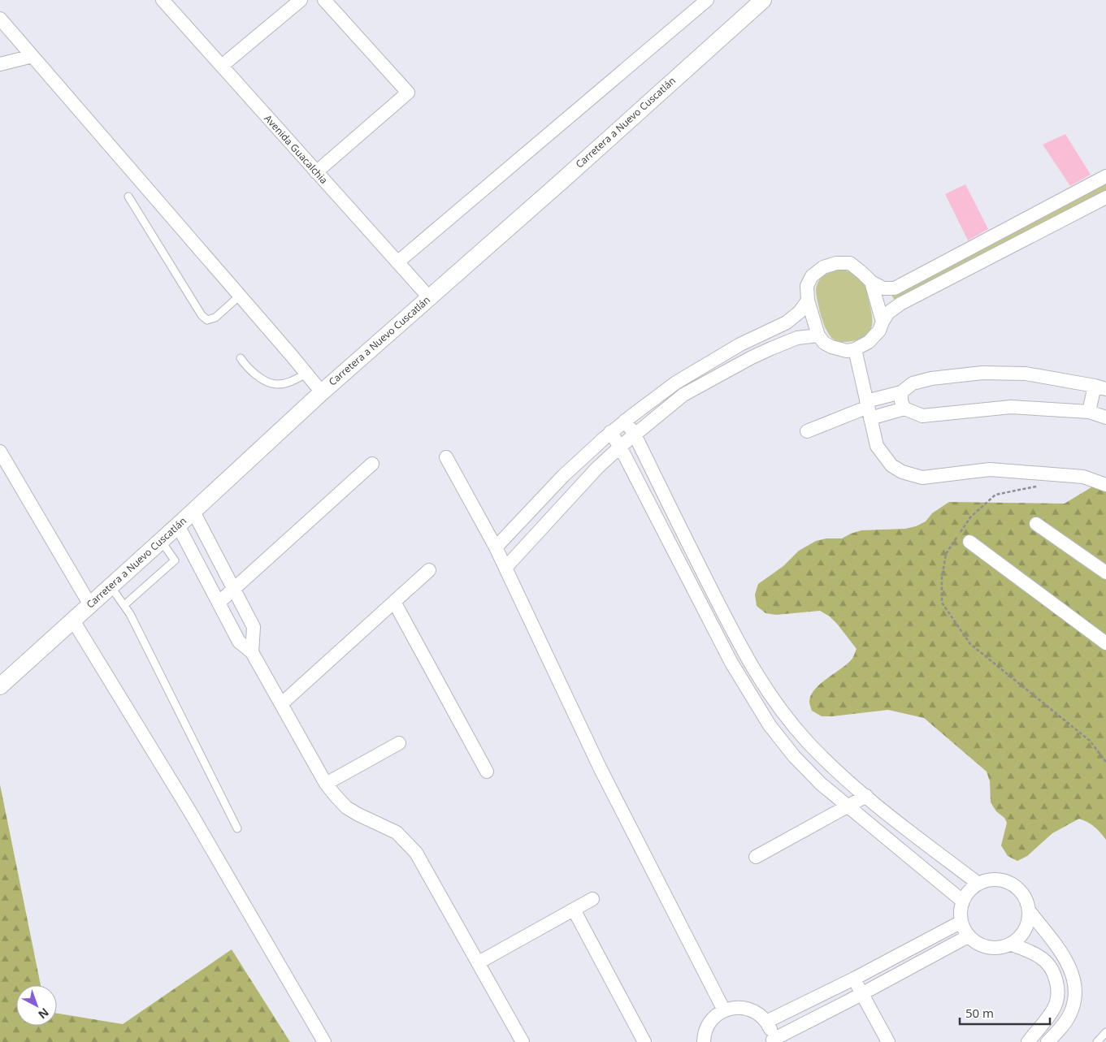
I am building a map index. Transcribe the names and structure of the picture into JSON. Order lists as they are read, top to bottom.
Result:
{
  "streets": {
    "street": ["Carretera a Nuevo Cuscatlán", "Avenida Guacalchia"]
  },
  "crossings": [
    ["Carretera a Nuevo Cuscatlán", "Avenida Guacalchia"]
  ],
  "scale_bar": "50 m",
  "north": "bottom right"
}
